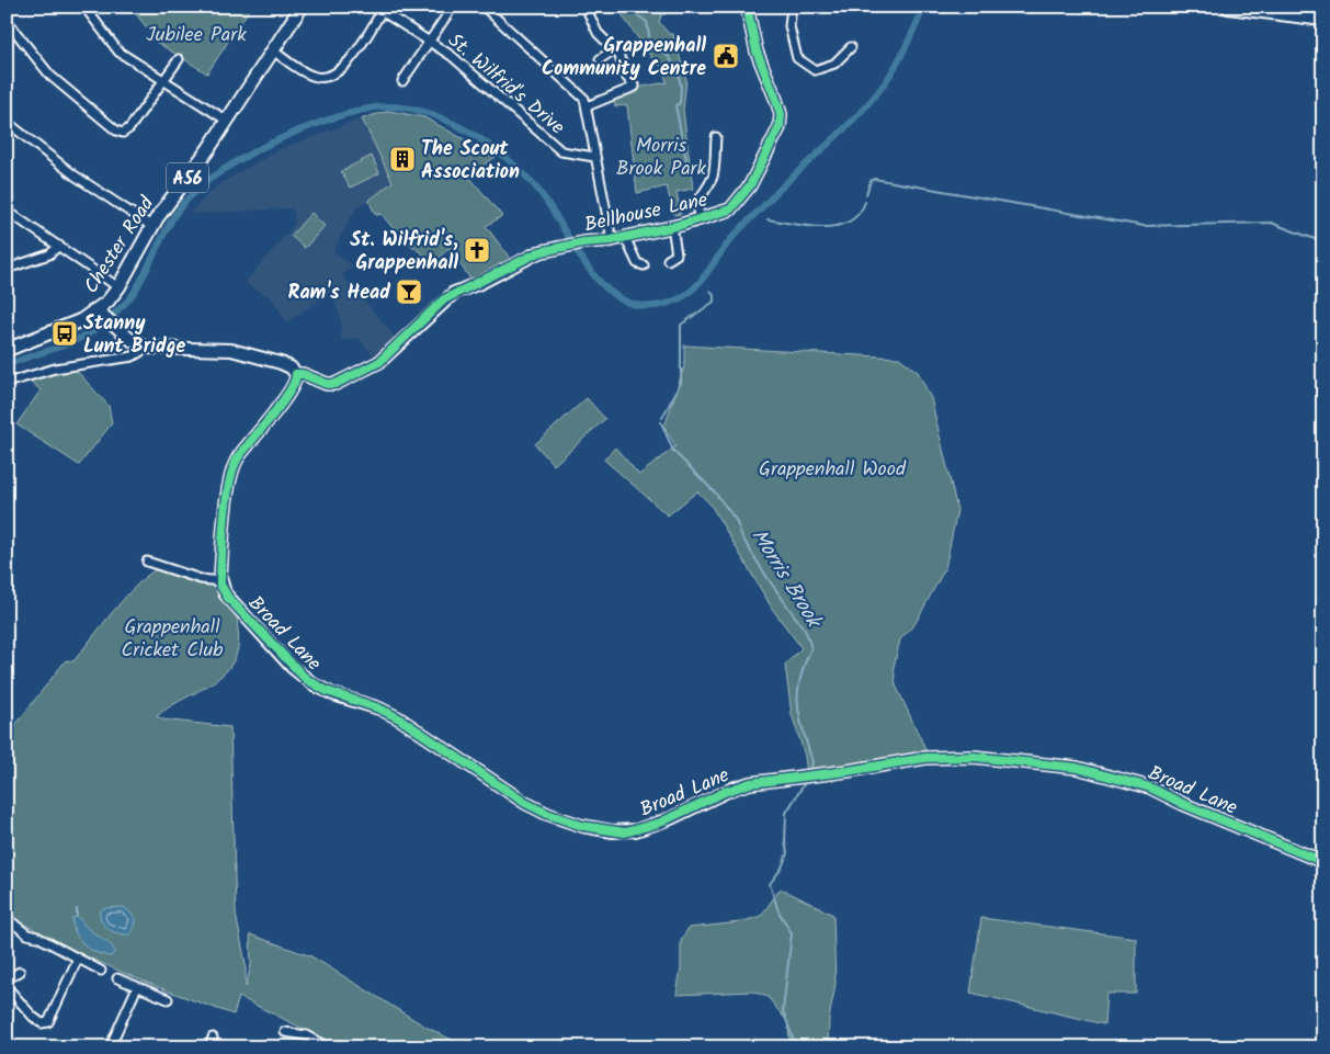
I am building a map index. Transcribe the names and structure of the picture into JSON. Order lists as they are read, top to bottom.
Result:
{
  "streets": {
    "main road": ["A56", "Chester Road"],
    "street": ["St. Wilfrid's Drive", "Bellhouse Lane", "Broad Lane"]
  },
  "water": ["Morris Brook"],
  "parks": [
    "Jubilee Park",
    "Morris Brook Park",
    "Grappenhall Wood",
    "Grappenhall Cricket Club"
  ],
  "places": {
    "public building": ["Grappenhall Community Centre"],
    "building": ["The Scout Association"],
    "church": ["St. Wilfrid's, Grappenhall"],
    "bar": ["Ram's Head"],
    "bus stop": ["Stanny Lunt Bridge"]
  }
}
